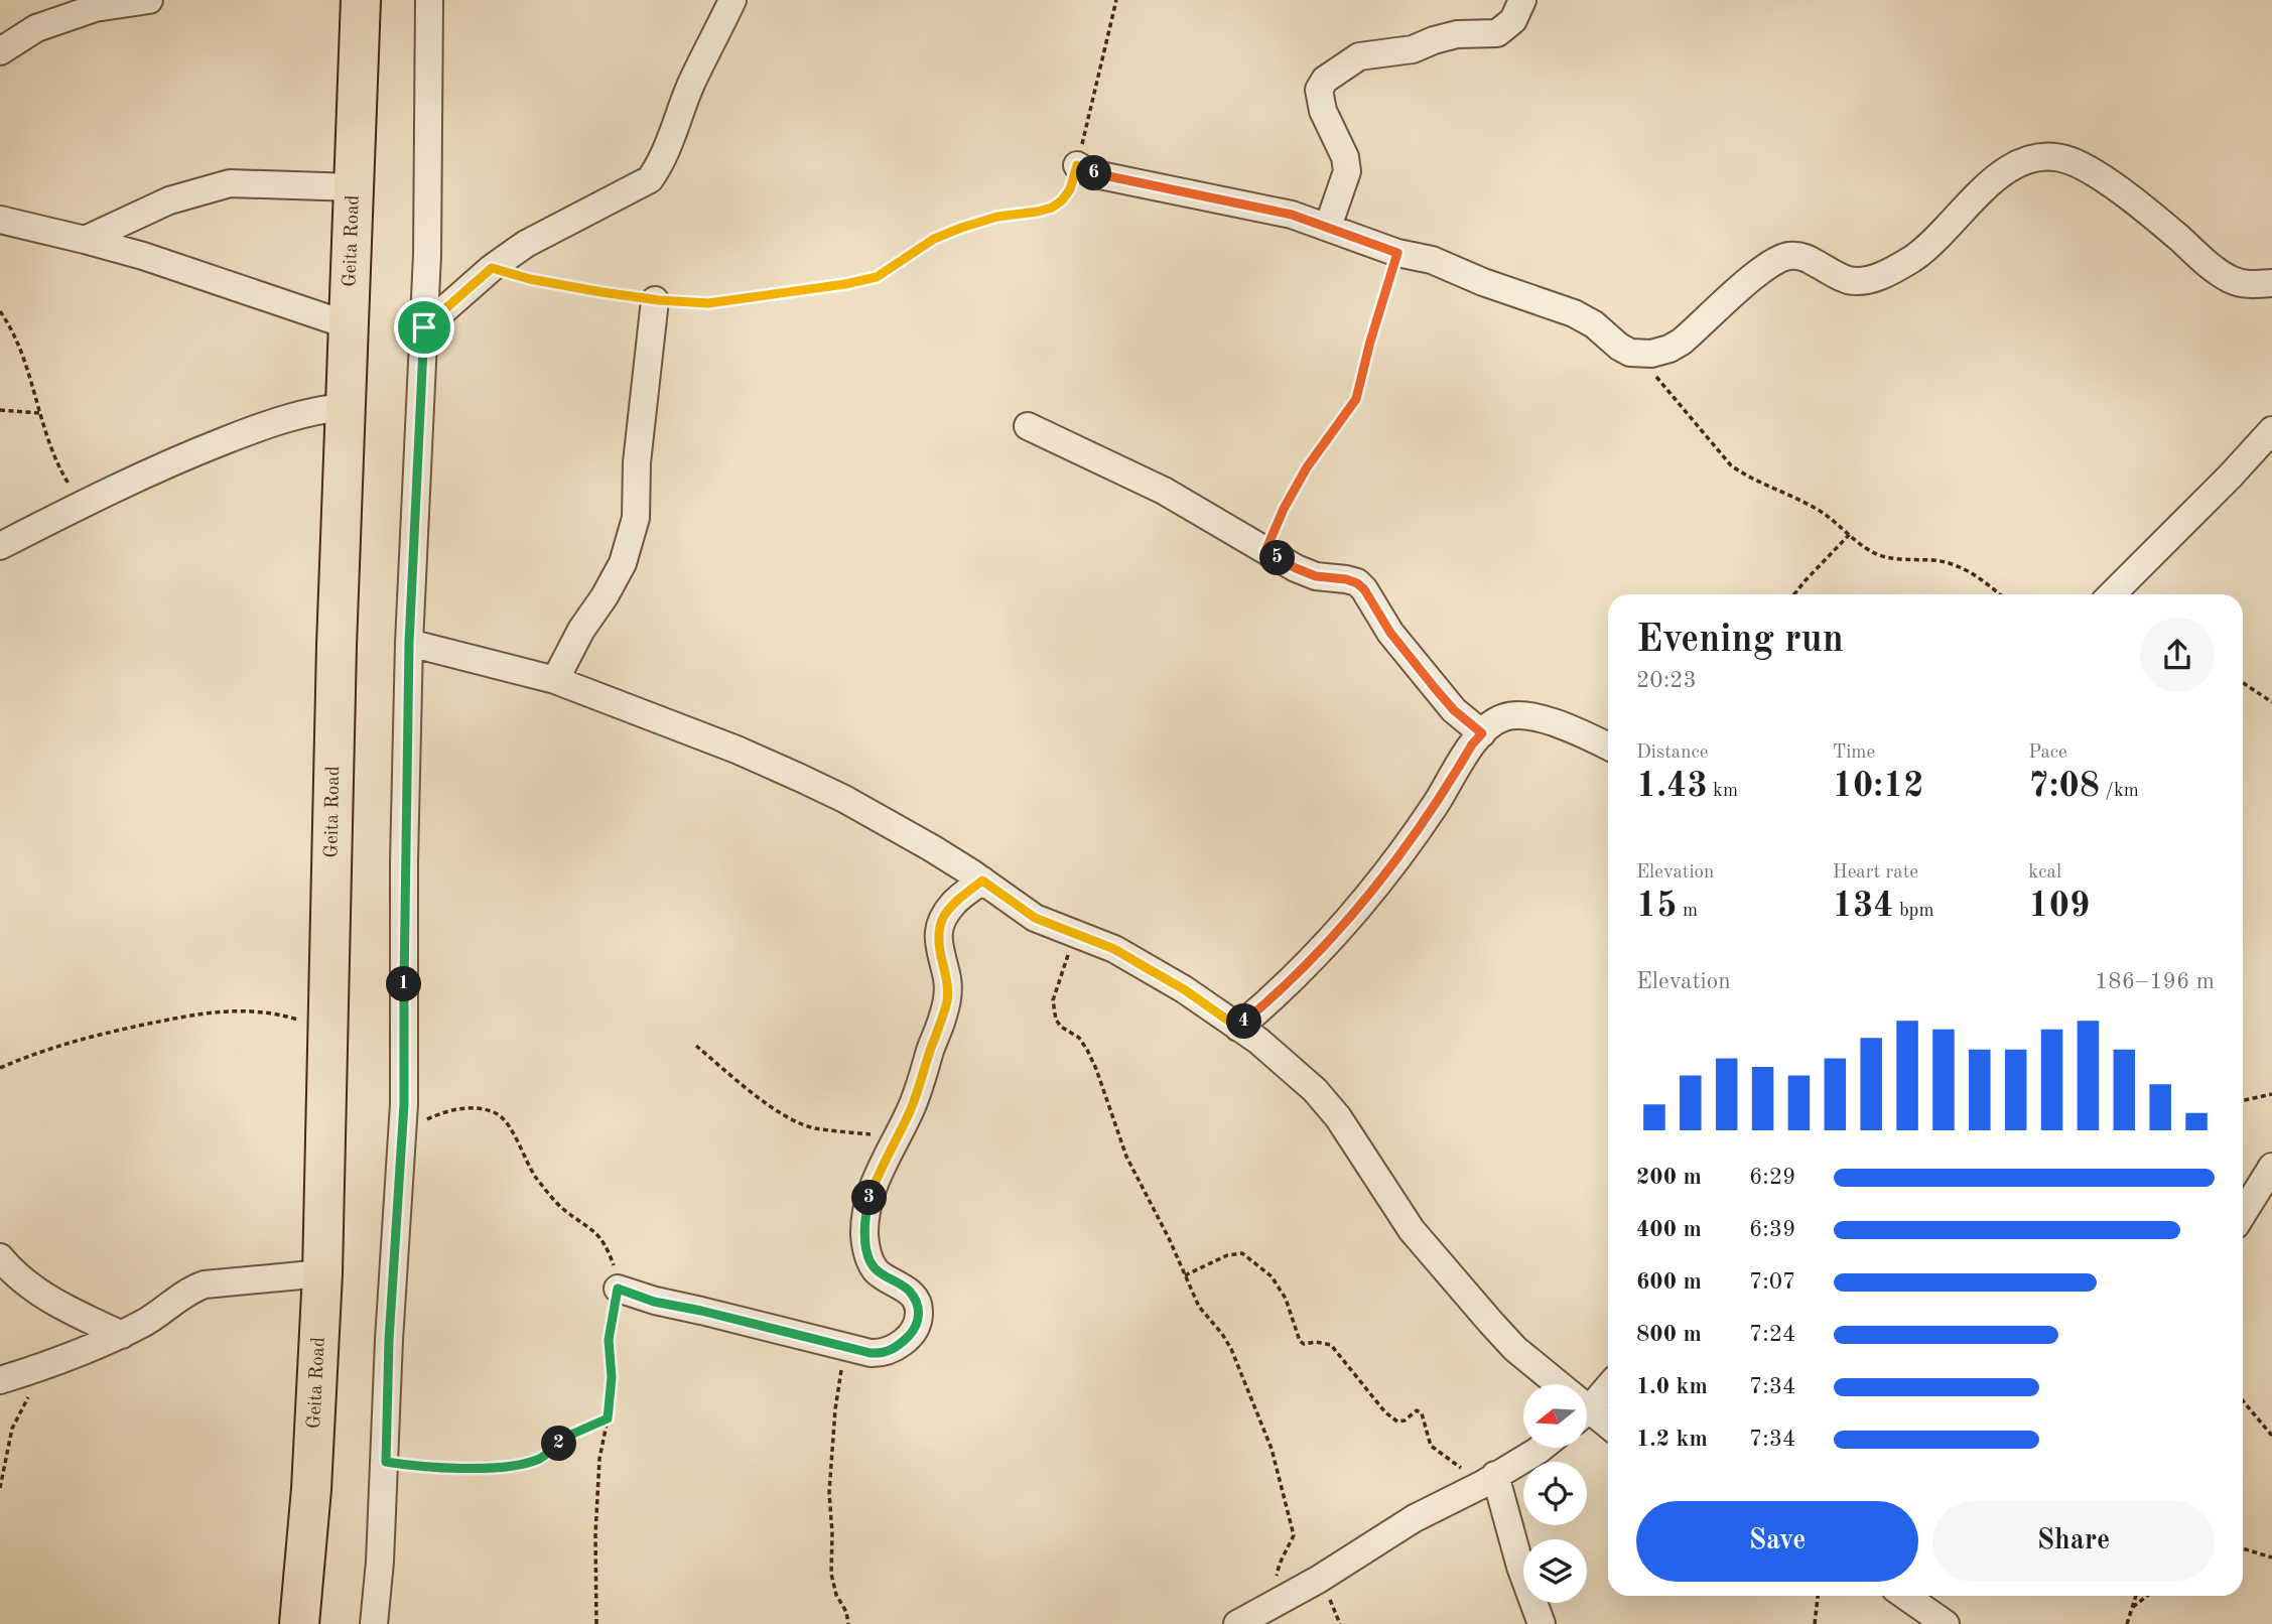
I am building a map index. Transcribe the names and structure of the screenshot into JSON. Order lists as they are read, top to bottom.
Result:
{
  "streets": {
    "highway": ["Geita Road"]
  },
  "north": "left",
  "page": {
    "pins": [
      "6",
      "5",
      "1",
      "4",
      "3",
      "2"
    ],
    "heading": ["Evening run", "20:23"],
    "stats": [
      ["Distance", "1.43 km"],
      ["Time", "10:12"],
      ["Pace", "7:08 /km"],
      ["Elevation", "15 m"],
      ["Heart rate", "134 bpm"],
      ["kcal", "109"]
    ],
    "chart": ["Elevation", "186–196 m"],
    "list": [
      {
        "name": "200 m",
        "note": "6:29"
      },
      {
        "name": "400 m",
        "note": "6:39"
      },
      {
        "name": "600 m",
        "note": "7:07"
      },
      {
        "name": "800 m",
        "note": "7:24"
      },
      {
        "name": "1.0 km",
        "note": "7:34"
      },
      {
        "name": "1.2 km",
        "note": "7:34"
      }
    ],
    "buttons": ["Save", "Share"]
  }
}
